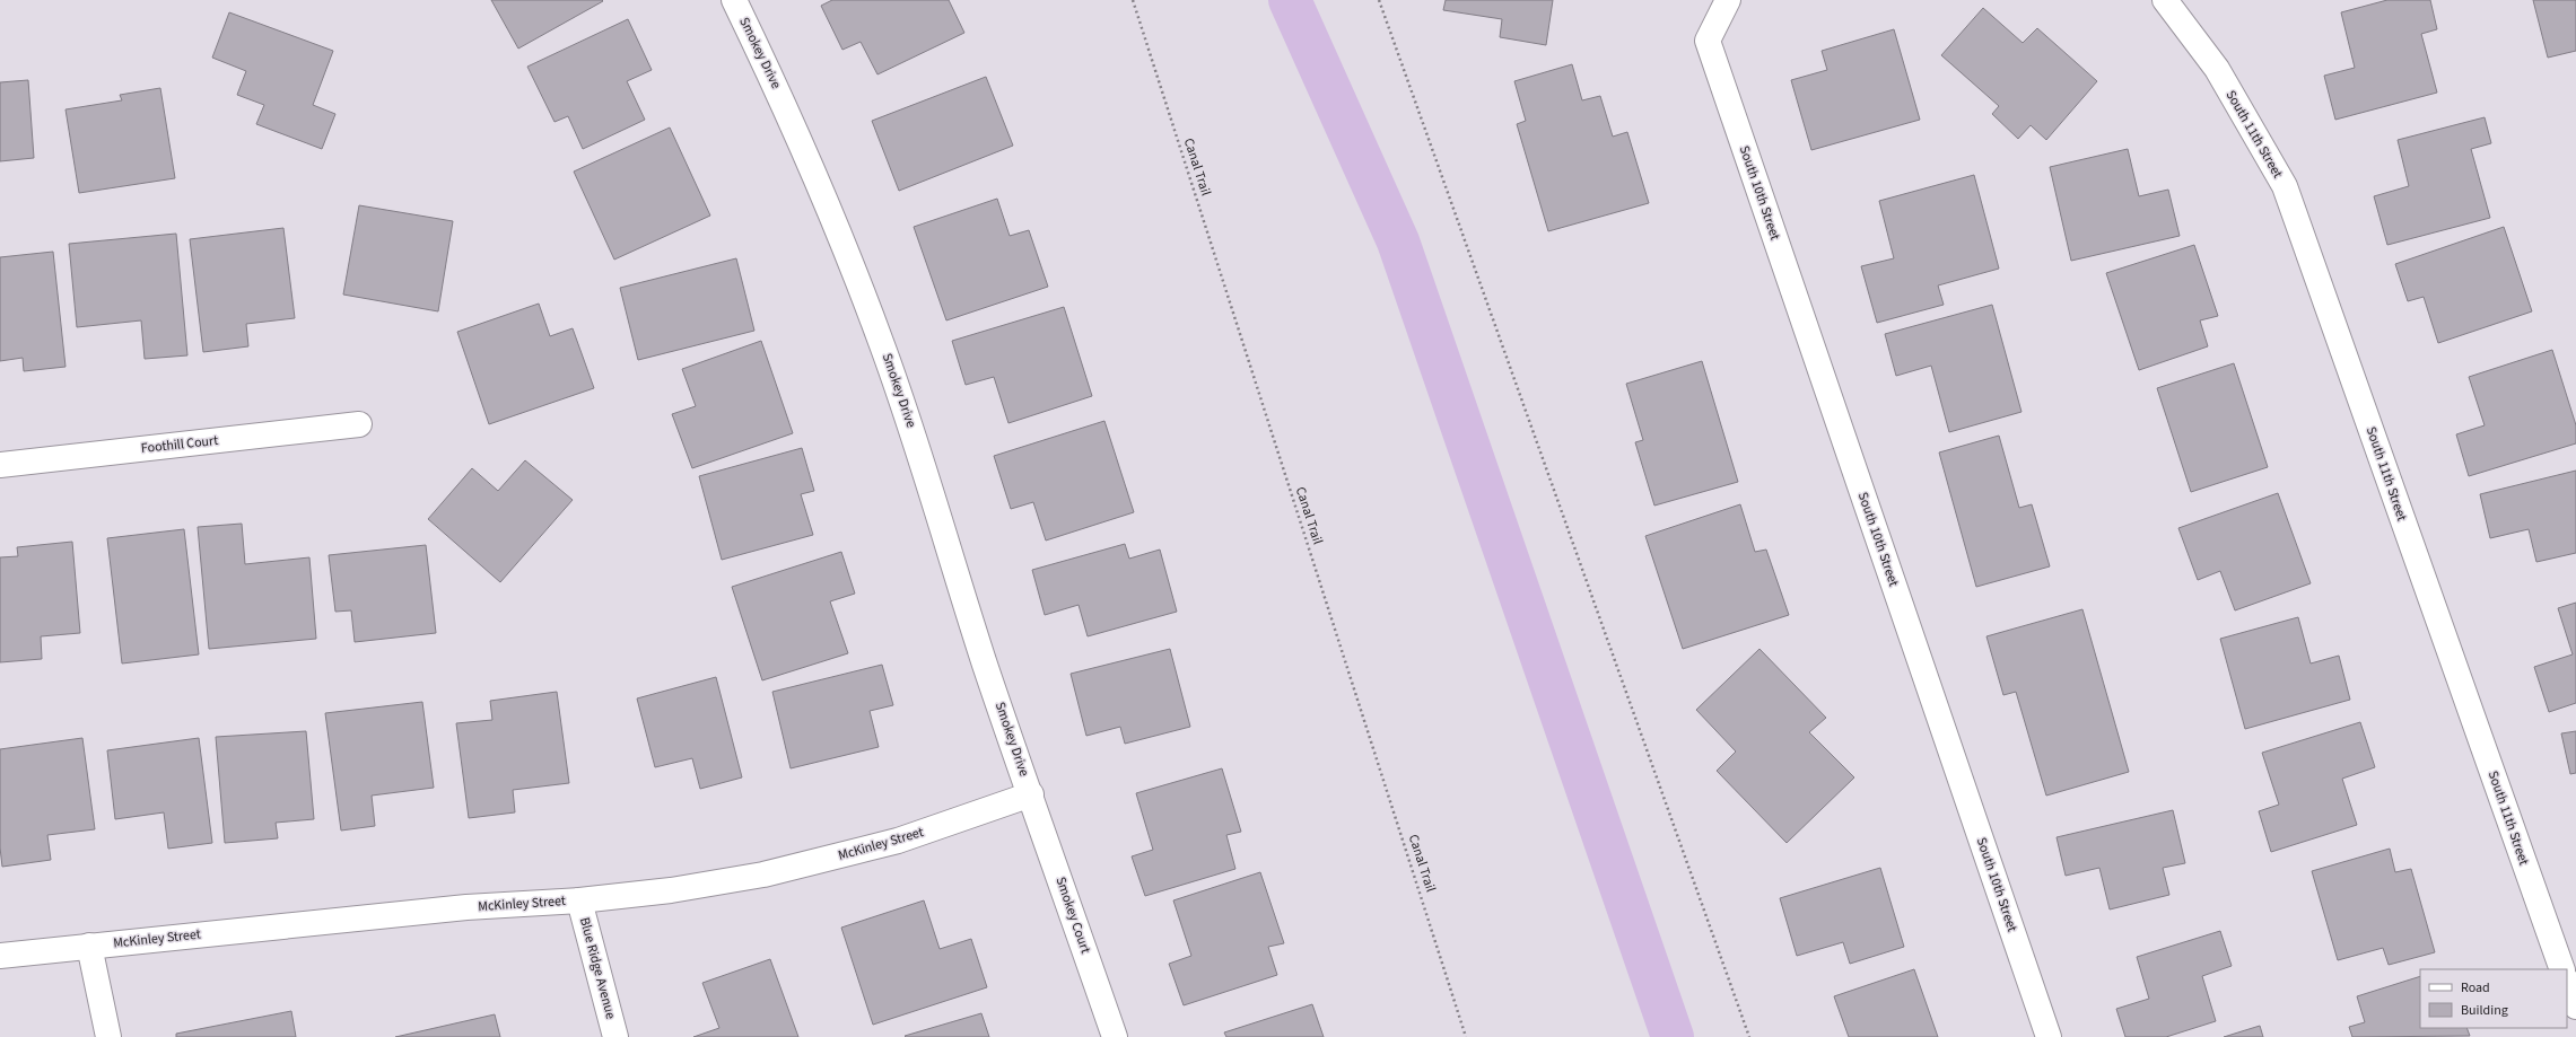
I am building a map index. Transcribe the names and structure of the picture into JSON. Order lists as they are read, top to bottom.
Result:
{
  "streets": {
    "street": [
      "Smokey Drive",
      "South 11th Street",
      "South 10th Street",
      "Foothill Court",
      "McKinley Street",
      "Smokey Court",
      "Blue Ridge Avenue"
    ],
    "path": ["Canal Trail"]
  },
  "crossings": [
    ["Smokey Drive", "McKinley Street"],
    ["Smokey Drive", "Smokey Court"],
    ["McKinley Street", "Smokey Court"],
    ["McKinley Street", "Blue Ridge Avenue"]
  ],
  "legend": ["Road", "Building"]
}
